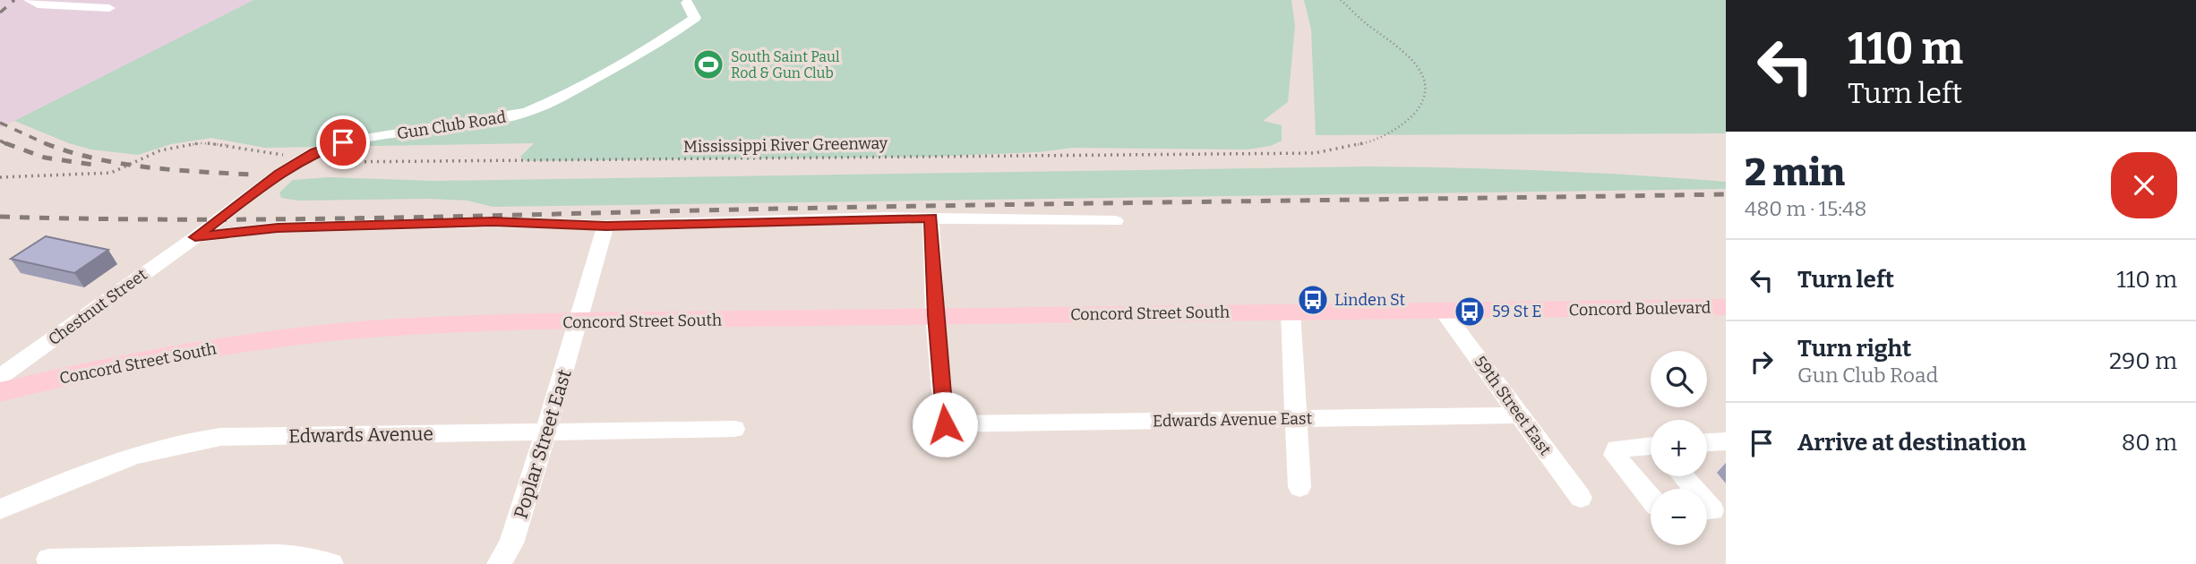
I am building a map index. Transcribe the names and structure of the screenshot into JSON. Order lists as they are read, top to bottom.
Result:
{
  "streets": {
    "main road": ["Concord Boulevard", "Concord Street South"],
    "street": [
      "Gun Club Road",
      "Chestnut Street",
      "59th Street East",
      "Edwards Avenue East",
      "Edwards Avenue",
      "Poplar Street East"
    ],
    "path": ["Mississippi River Greenway"]
  },
  "crossings": [
    ["Gun Club Road", "Mississippi River Greenway"],
    ["Gun Club Road", "Chestnut Street"],
    ["Concord Boulevard", "Concord Street South"],
    ["Concord Boulevard", "59th Street East"],
    ["Concord Street South", "Edwards Avenue East"],
    ["Concord Street South", "Poplar Street East"],
    ["59th Street East", "Edwards Avenue East"],
    ["Edwards Avenue", "Poplar Street East"]
  ],
  "places": {
    "sports": ["South Saint Paul Rod & Gun Club"],
    "bus stop": ["Linden St", "59 St E"]
  },
  "page": {
    "turn": ["110 m", "Turn left"],
    "heading": ["2 min", "480 m · 15:48"],
    "list": [
      {
        "name": "Turn left",
        "value": "110 m"
      },
      {
        "name": "Turn right",
        "note": "Gun Club Road",
        "value": "290 m"
      },
      {
        "name": "Arrive at destination",
        "value": "80 m"
      }
    ],
    "map_buttons": ["+", "−"]
  }
}
